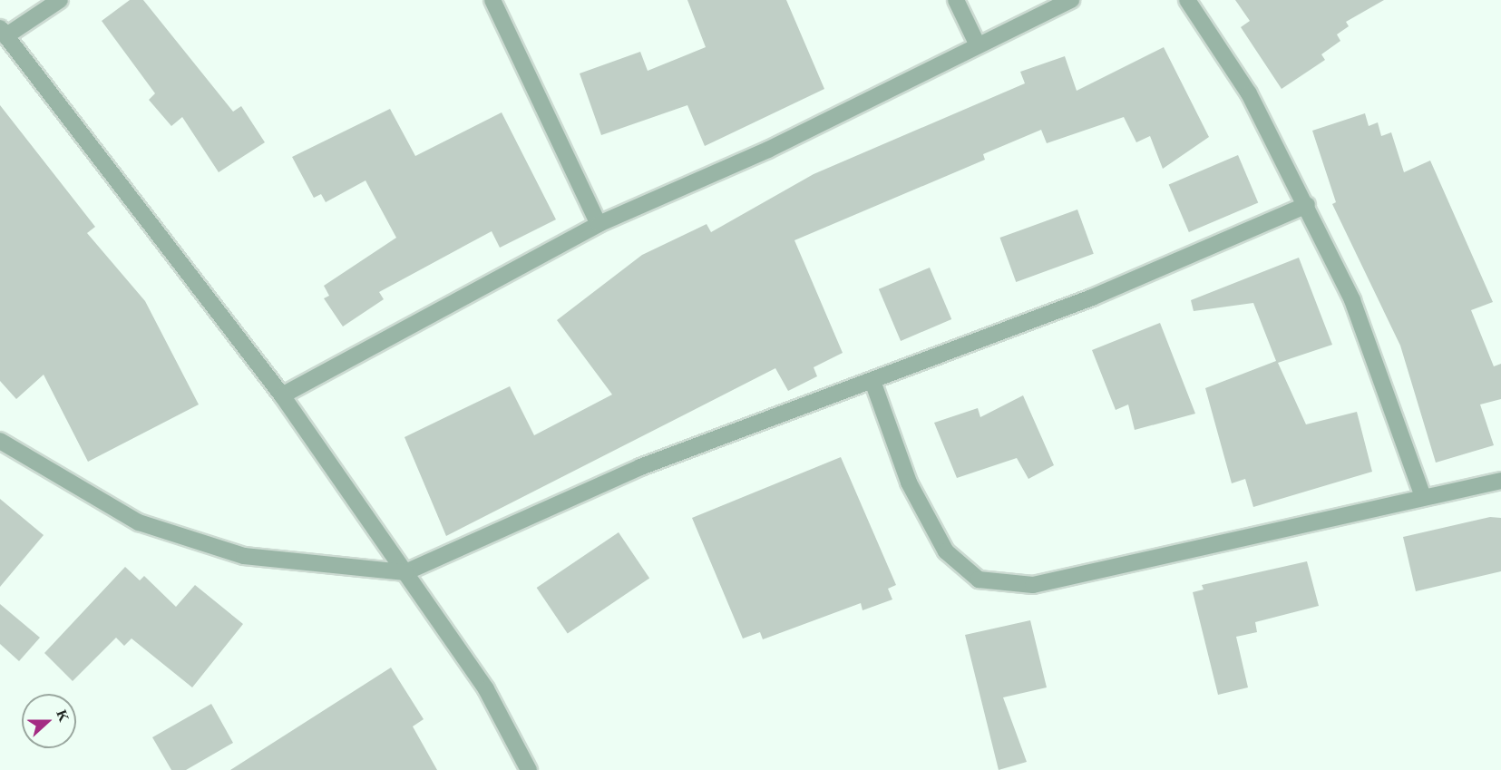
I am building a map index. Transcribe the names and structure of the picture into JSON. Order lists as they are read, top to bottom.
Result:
{
  "north": "right"
}
